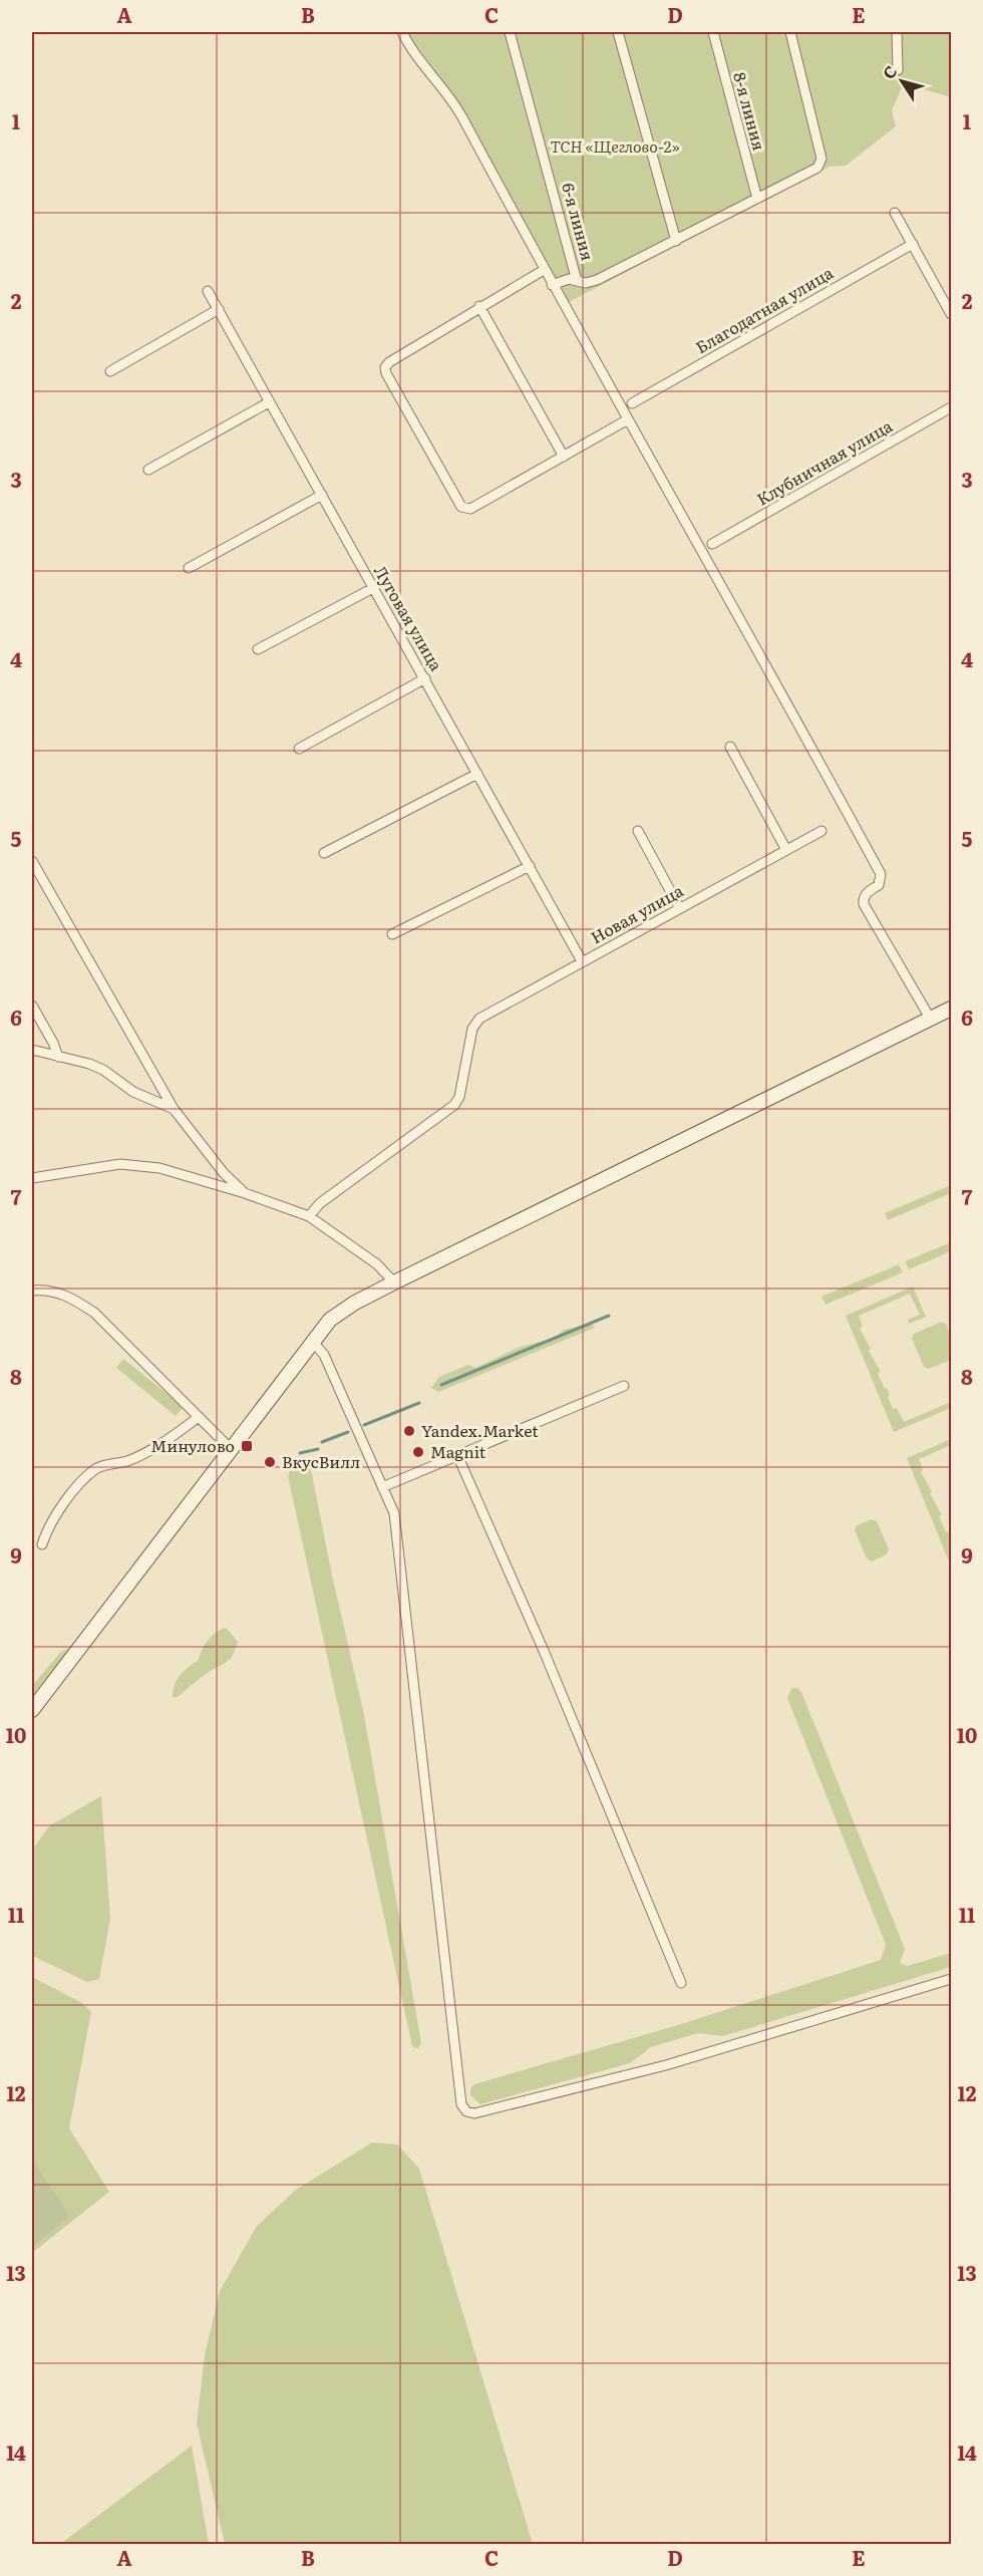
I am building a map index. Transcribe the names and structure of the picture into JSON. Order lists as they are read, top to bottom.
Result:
{
  "streets": {
    "street": [
      "8-я линия",
      "6-я линия",
      "Благодатная улица",
      "Клубничная улица",
      "Луговая улица",
      "Новая улица"
    ]
  },
  "crossings": [
    ["Луговая улица", "Новая улица"]
  ],
  "parks": ["ТСН «Щеглово-2»"],
  "places": {
    "other": ["Yandex.Market", "Magnit", "ВкусВилл"],
    "transit": ["Минулово"]
  },
  "north": "top left",
  "grid": {
    "columns": [
      "A",
      "B",
      "C",
      "D",
      "E"
    ],
    "rows": [
      "1",
      "2",
      "3",
      "4",
      "5",
      "6",
      "7",
      "8",
      "9",
      "10",
      "11",
      "12",
      "13",
      "14"
    ]
  }
}
